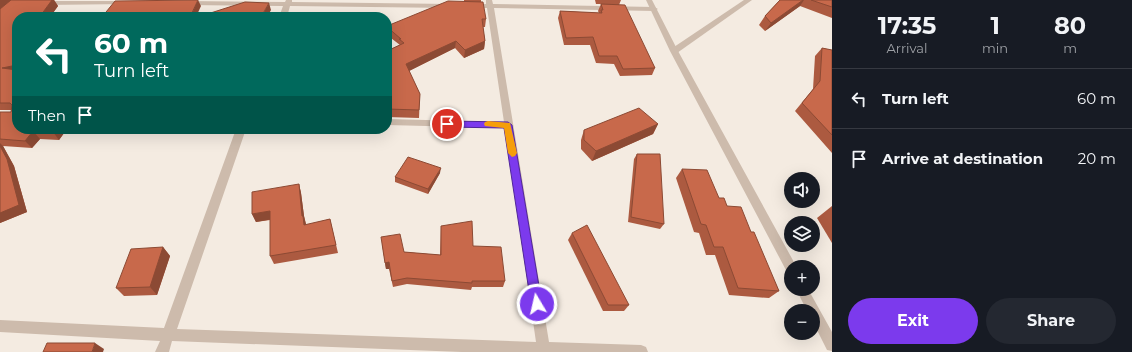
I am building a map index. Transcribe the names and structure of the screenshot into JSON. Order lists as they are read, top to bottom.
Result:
{
  "page": {
    "eta": [
      "17:35",
      "Arrival",
      "1",
      "min",
      "80",
      "m"
    ],
    "turn": ["60 m", "Turn left"],
    "list": [
      {
        "name": "Turn left",
        "value": "60 m"
      },
      {
        "name": "Arrive at destination",
        "value": "20 m"
      }
    ],
    "then": "Then",
    "map_buttons": ["+", "−"],
    "buttons": ["Exit", "Share"]
  }
}
